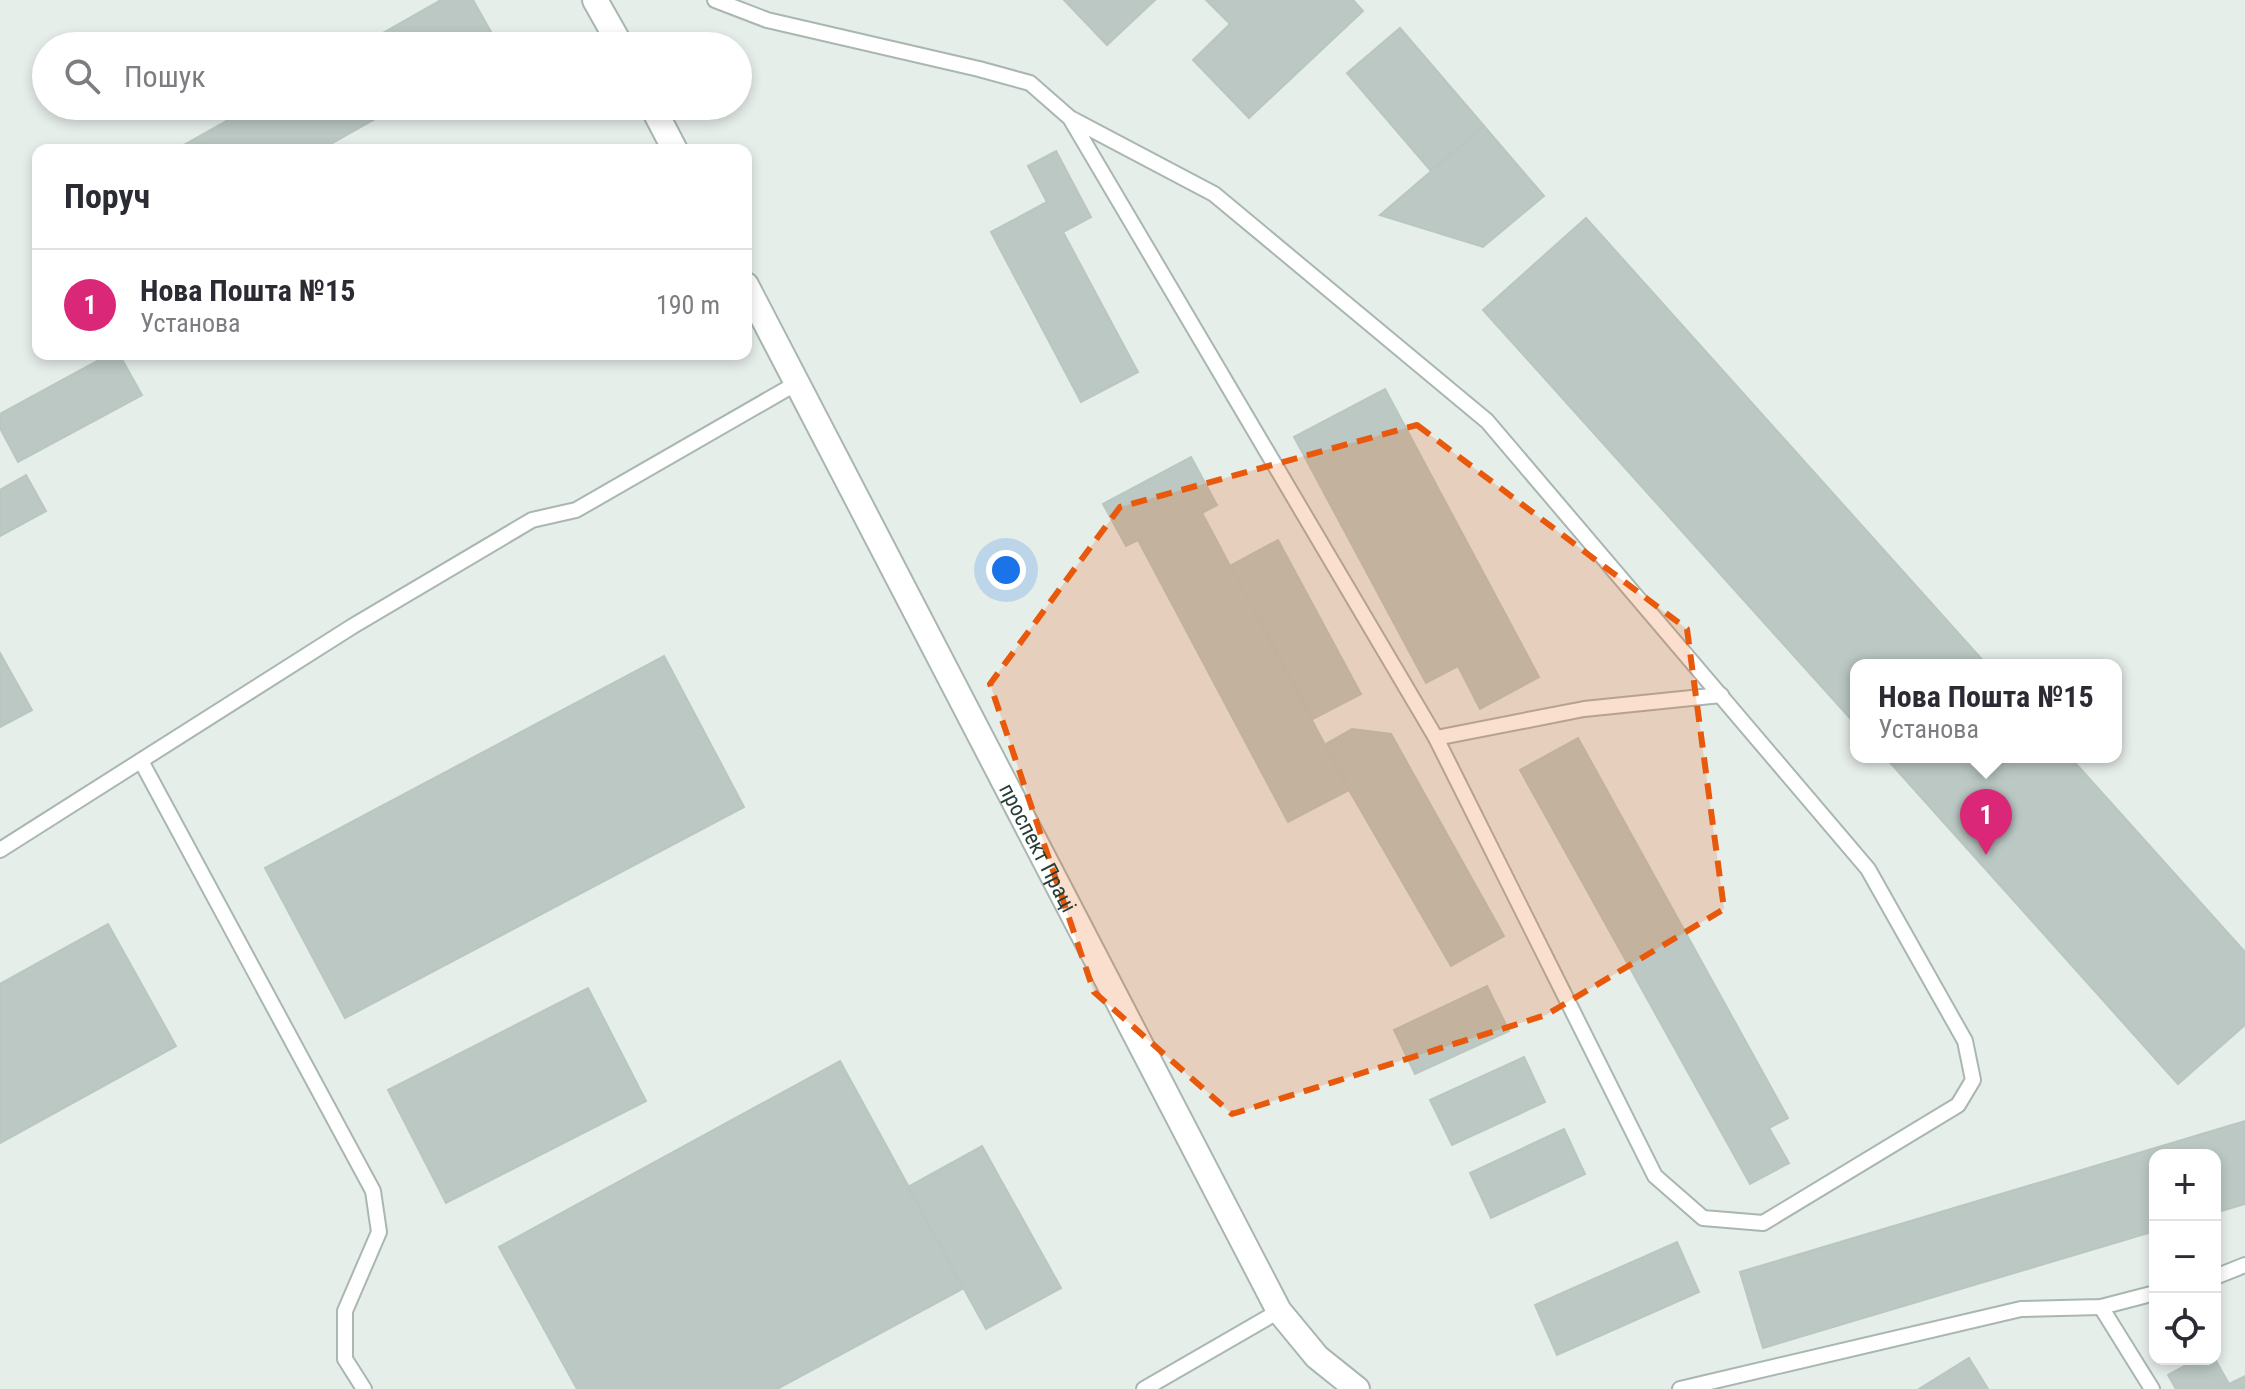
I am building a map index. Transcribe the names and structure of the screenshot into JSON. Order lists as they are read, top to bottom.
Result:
{
  "streets": {
    "street": ["проспект Праці"]
  },
  "page": {
    "search": "Пошук",
    "heading": "Поруч",
    "list": [
      {
        "mark": "1",
        "name": "Нова Пошта №15",
        "note": "Установа",
        "value": "190 m"
      }
    ],
    "popup": ["Нова Пошта №15", "Установа"],
    "pins": "1",
    "map_buttons": ["+", "−"]
  }
}
